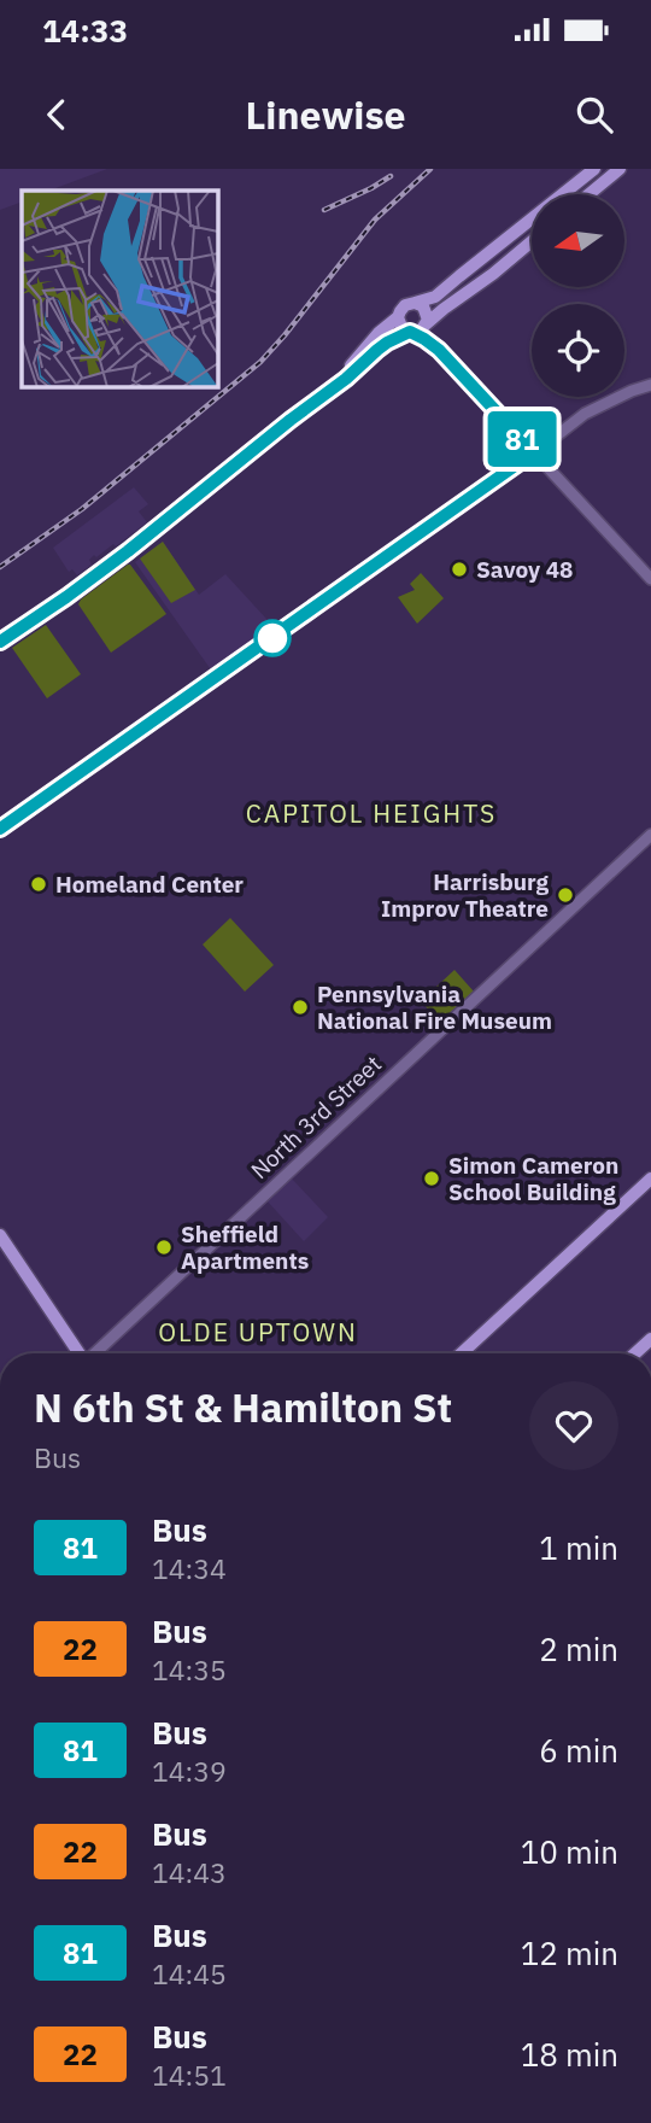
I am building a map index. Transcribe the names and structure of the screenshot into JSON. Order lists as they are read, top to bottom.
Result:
{
  "streets": {
    "main road": ["North 3rd Street"]
  },
  "districts": ["CAPITOL HEIGHTS", "OLDE UPTOWN"],
  "places": [
    "Savoy 48",
    "Homeland Center",
    "Harrisburg Improv Theatre",
    "Pennsylvania National Fire Museum",
    "Simon Cameron School Building",
    "Sheffield Apartments"
  ],
  "lines": ["bus line 81"],
  "north": "left",
  "page": {
    "status": "14:33",
    "header": "Linewise",
    "on_map": "81",
    "heading": ["N 6th St & Hamilton St", "Bus"],
    "list": [
      {
        "mark": "81",
        "name": "Bus",
        "note": "14:34",
        "value": "1 min"
      },
      {
        "mark": "22",
        "name": "Bus",
        "note": "14:35",
        "value": "2 min"
      },
      {
        "mark": "81",
        "name": "Bus",
        "note": "14:39",
        "value": "6 min"
      },
      {
        "mark": "22",
        "name": "Bus",
        "note": "14:43",
        "value": "10 min"
      },
      {
        "mark": "81",
        "name": "Bus",
        "note": "14:45",
        "value": "12 min"
      },
      {
        "mark": "22",
        "name": "Bus",
        "note": "14:51",
        "value": "18 min"
      }
    ]
  }
}
